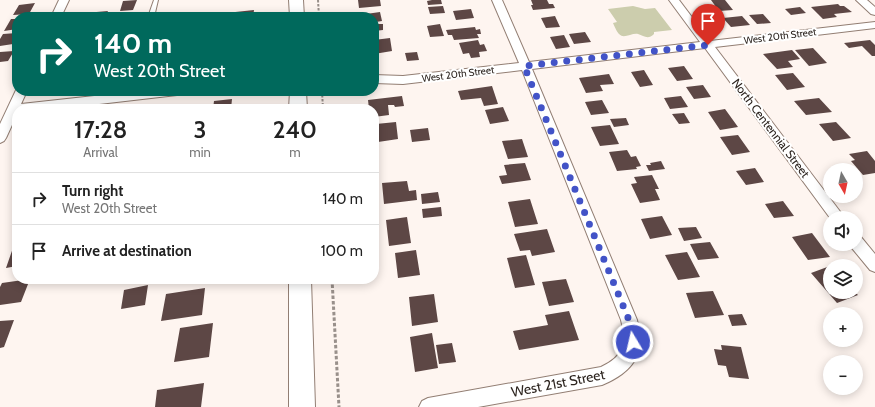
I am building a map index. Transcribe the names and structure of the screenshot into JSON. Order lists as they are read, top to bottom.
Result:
{
  "streets": {
    "street": ["West 20th Street", "North Centennial Street", "West 21st Street"]
  },
  "crossings": [
    ["West 20th Street", "North Centennial Street"],
    ["West 20th Street", "West 21st Street"]
  ],
  "north": "bottom",
  "page": {
    "turn": ["140 m", "West 20th Street"],
    "eta": [
      "17:28",
      "Arrival",
      "3",
      "min",
      "240",
      "m"
    ],
    "map_buttons": ["+", "−"],
    "list": [
      {
        "name": "Turn right",
        "note": "West 20th Street",
        "value": "140 m"
      },
      {
        "name": "Arrive at destination",
        "value": "100 m"
      }
    ]
  }
}
